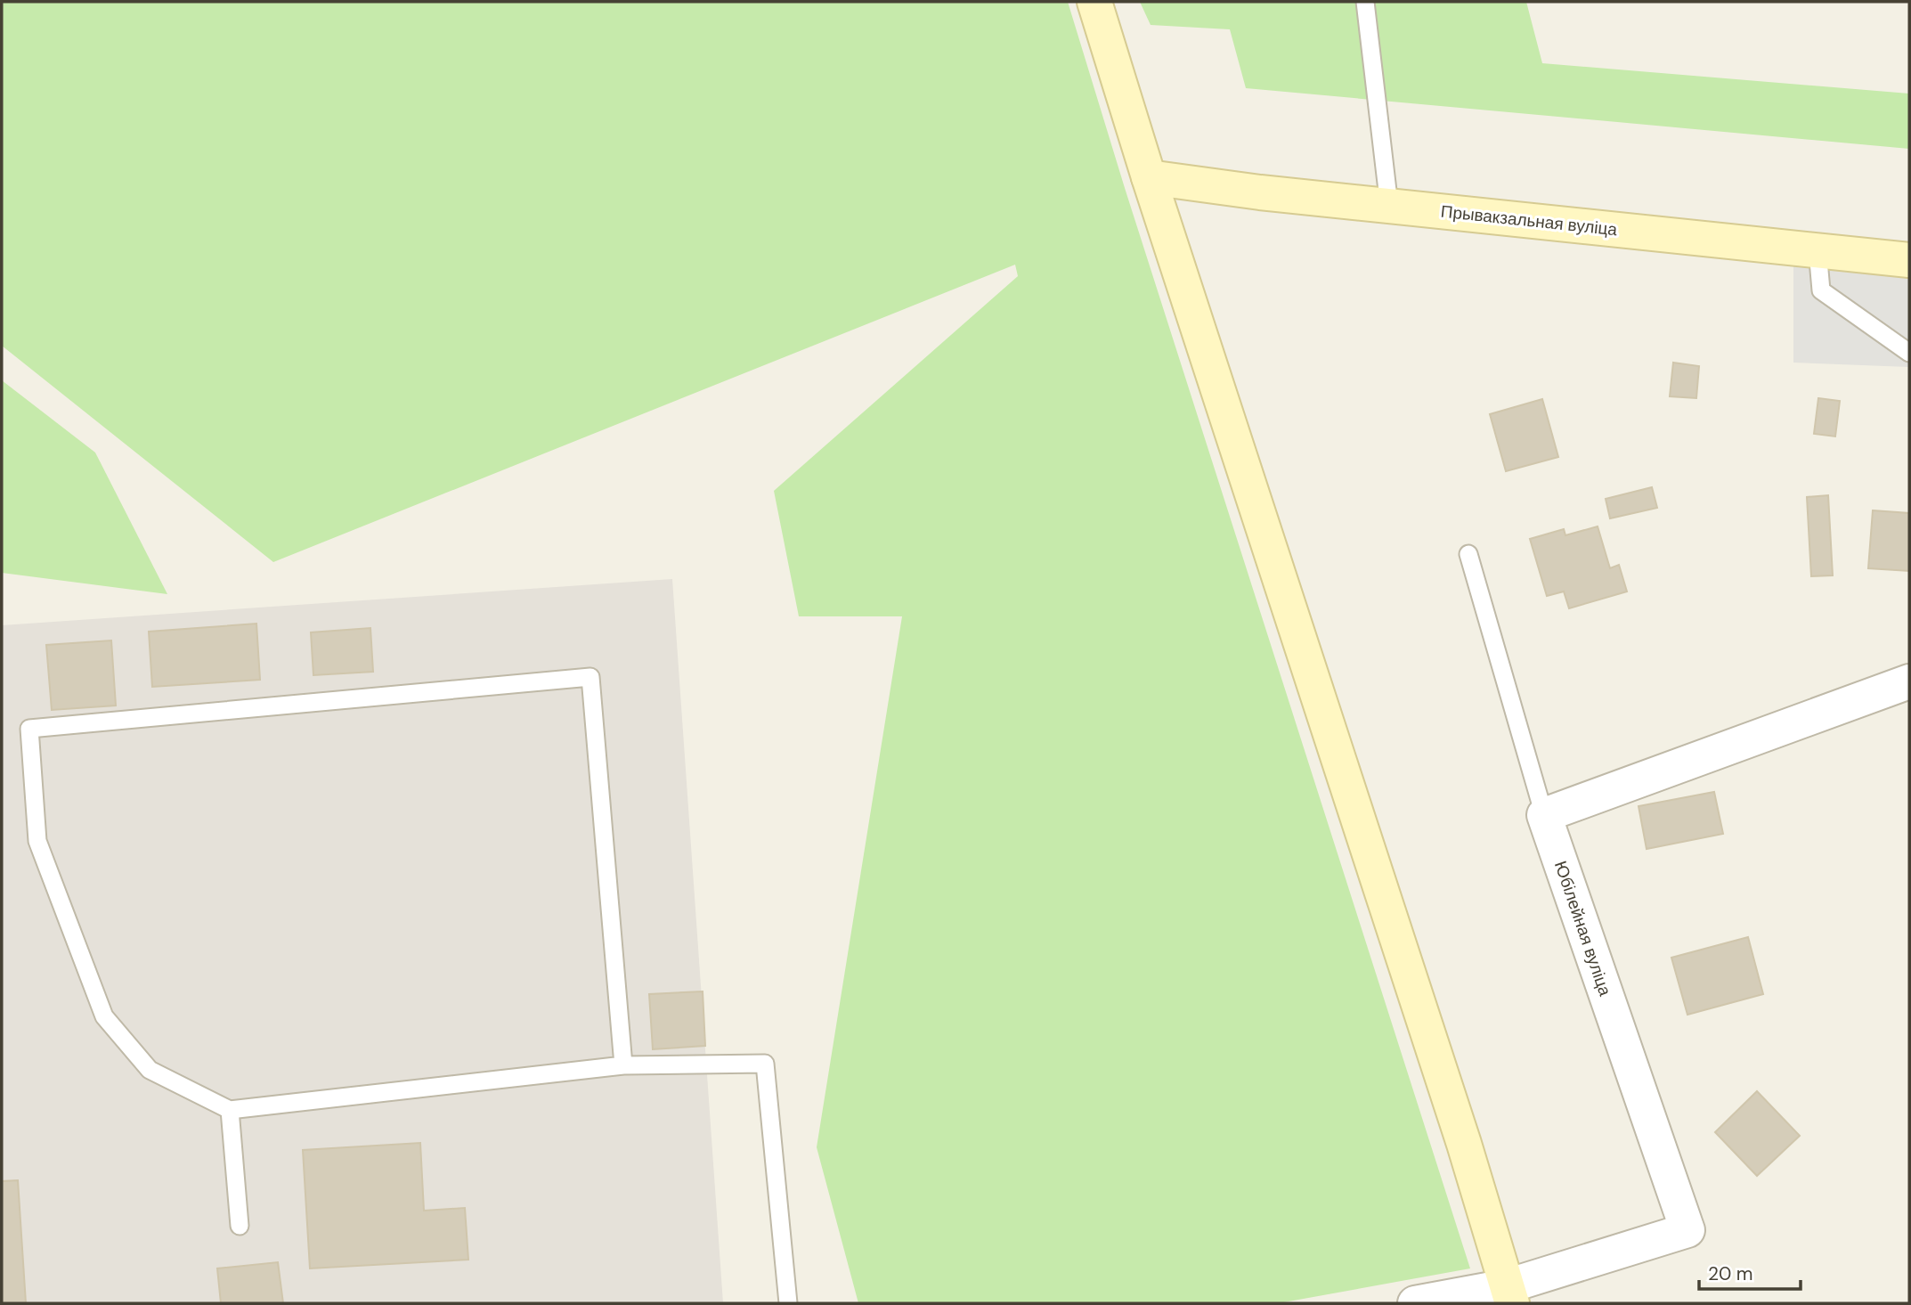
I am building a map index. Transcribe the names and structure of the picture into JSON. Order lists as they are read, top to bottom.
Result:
{
  "streets": {
    "main road": ["Прывакзальная вуліца"],
    "street": ["Юбілейная вуліца"]
  },
  "scale_bar": "20 m"
}
